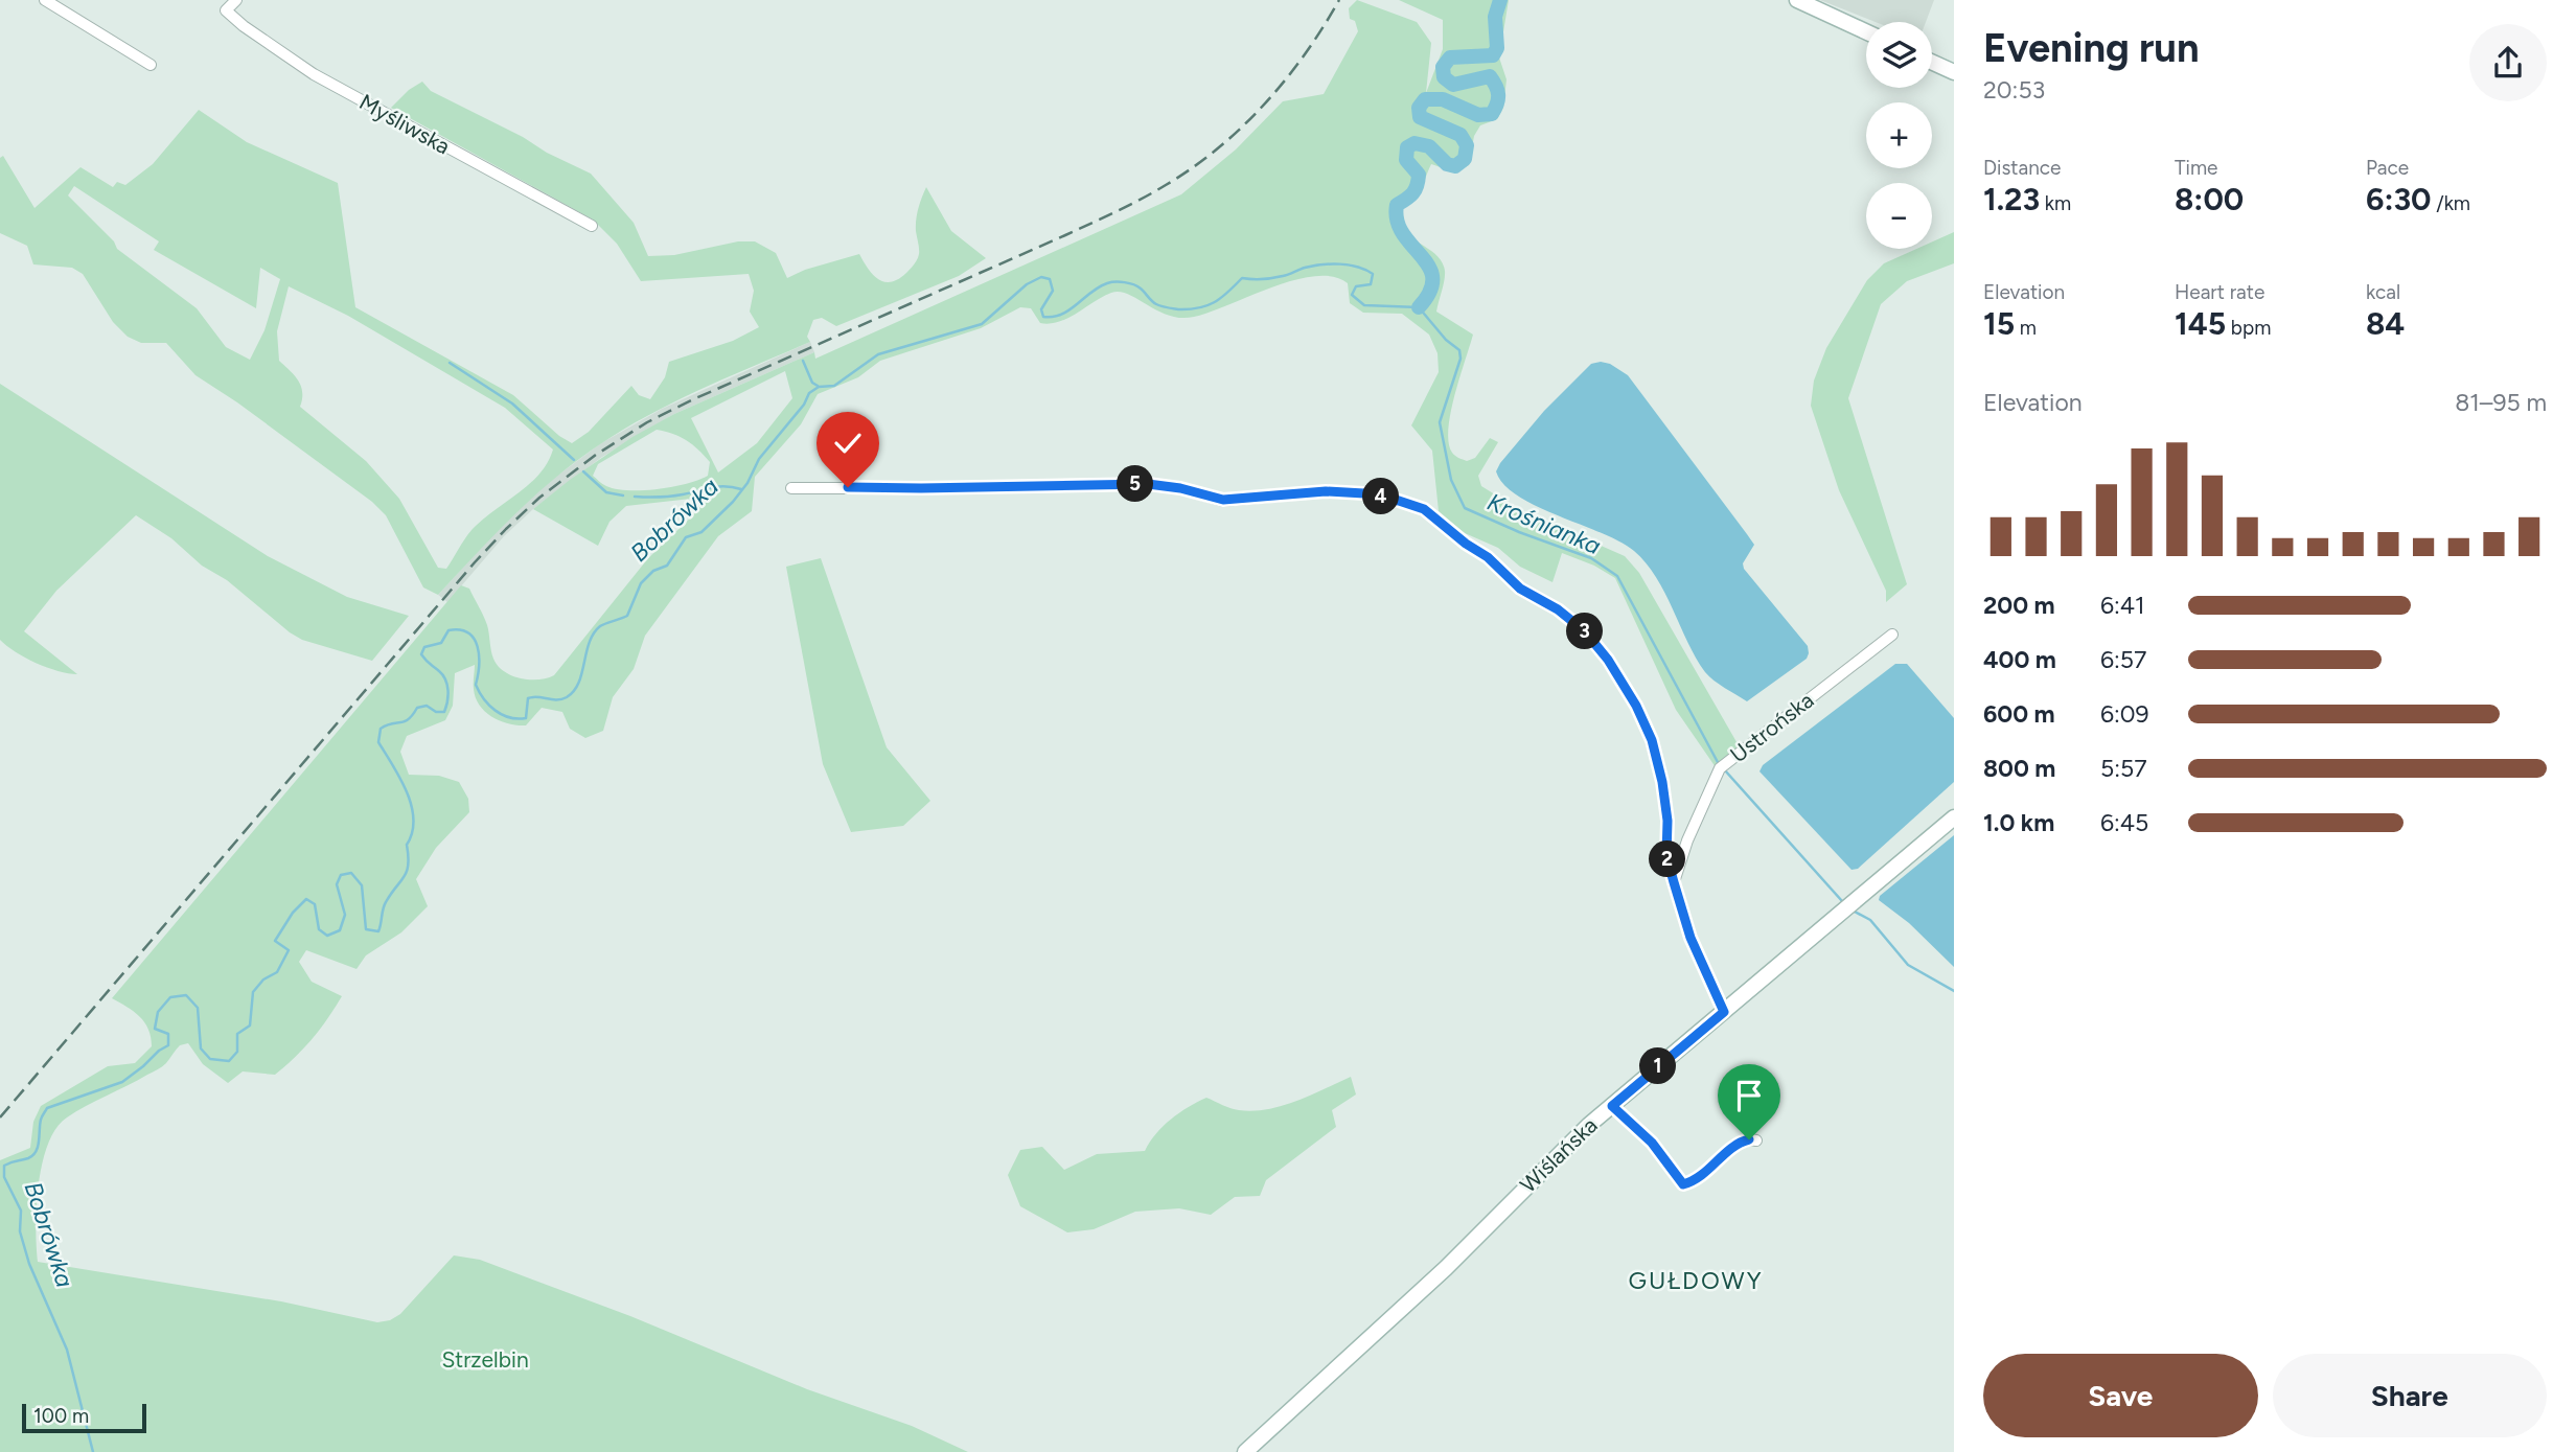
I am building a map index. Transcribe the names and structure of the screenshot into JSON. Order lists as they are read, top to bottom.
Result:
{
  "streets": {
    "street": ["Myśliwska", "Ustrońska", "Wiślańska"]
  },
  "districts": ["GUŁDOWY"],
  "water": ["Bobrówka", "Krośnianka"],
  "parks": ["Strzelbin"],
  "scale_bar": "100 m",
  "page": {
    "heading": ["Evening run", "20:53"],
    "map_buttons": ["+", "−"],
    "stats": [
      ["Distance", "1.23 km"],
      ["Time", "8:00"],
      ["Pace", "6:30 /km"],
      ["Elevation", "15 m"],
      ["Heart rate", "145 bpm"],
      ["kcal", "84"]
    ],
    "chart": ["Elevation", "81–95 m"],
    "pins": [
      "5",
      "4",
      "3",
      "2",
      "1"
    ],
    "list": [
      {
        "name": "200 m",
        "note": "6:41"
      },
      {
        "name": "400 m",
        "note": "6:57"
      },
      {
        "name": "600 m",
        "note": "6:09"
      },
      {
        "name": "800 m",
        "note": "5:57"
      },
      {
        "name": "1.0 km",
        "note": "6:45"
      }
    ],
    "buttons": ["Save", "Share"],
    "scale": "100 m"
  }
}
